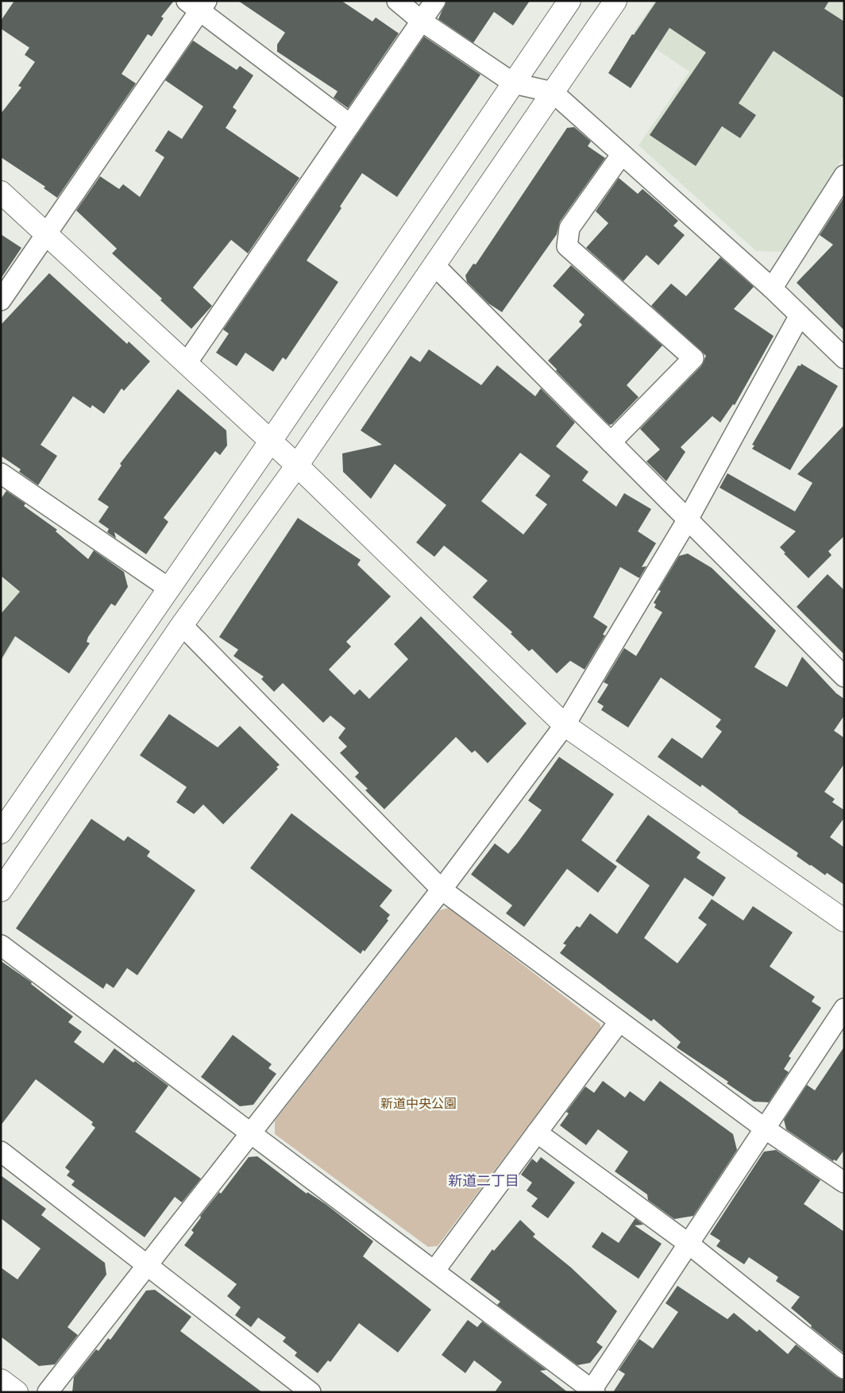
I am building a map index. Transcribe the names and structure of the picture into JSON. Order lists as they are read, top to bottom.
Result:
{
  "districts": ["新道二丁目"],
  "parks": ["新道中央公園"]
}
